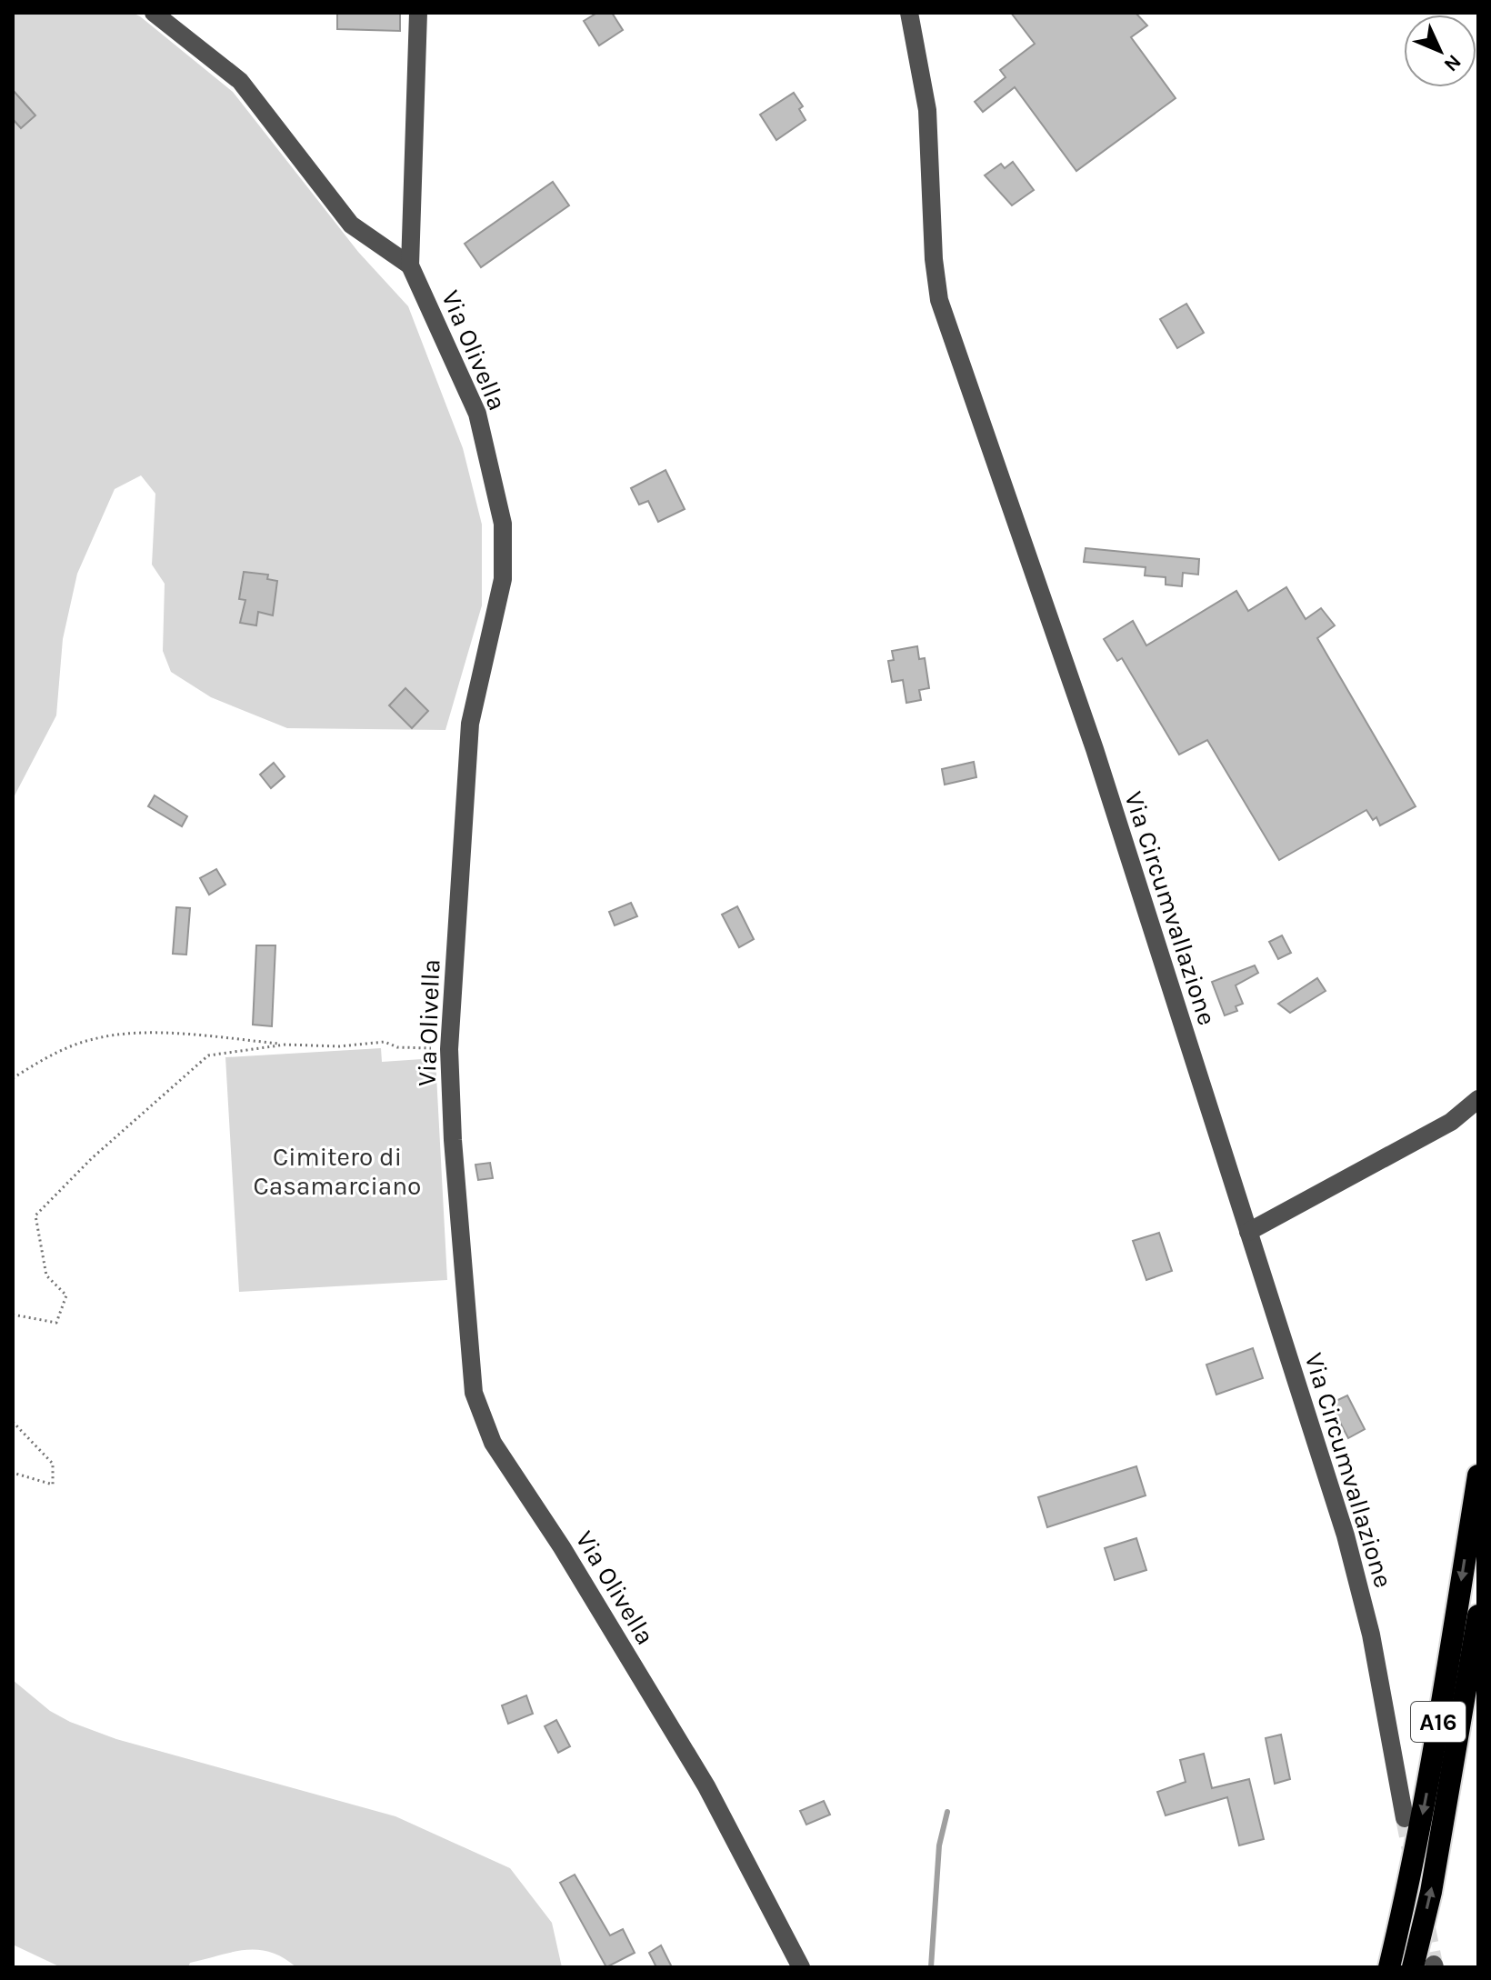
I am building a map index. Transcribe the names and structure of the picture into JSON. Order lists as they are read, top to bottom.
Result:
{
  "streets": {
    "highway": ["A16"],
    "street": ["Via Olivella", "Via Circumvallazione"]
  },
  "parks": ["Cimitero di Casamarciano"],
  "north": "bottom right"
}
